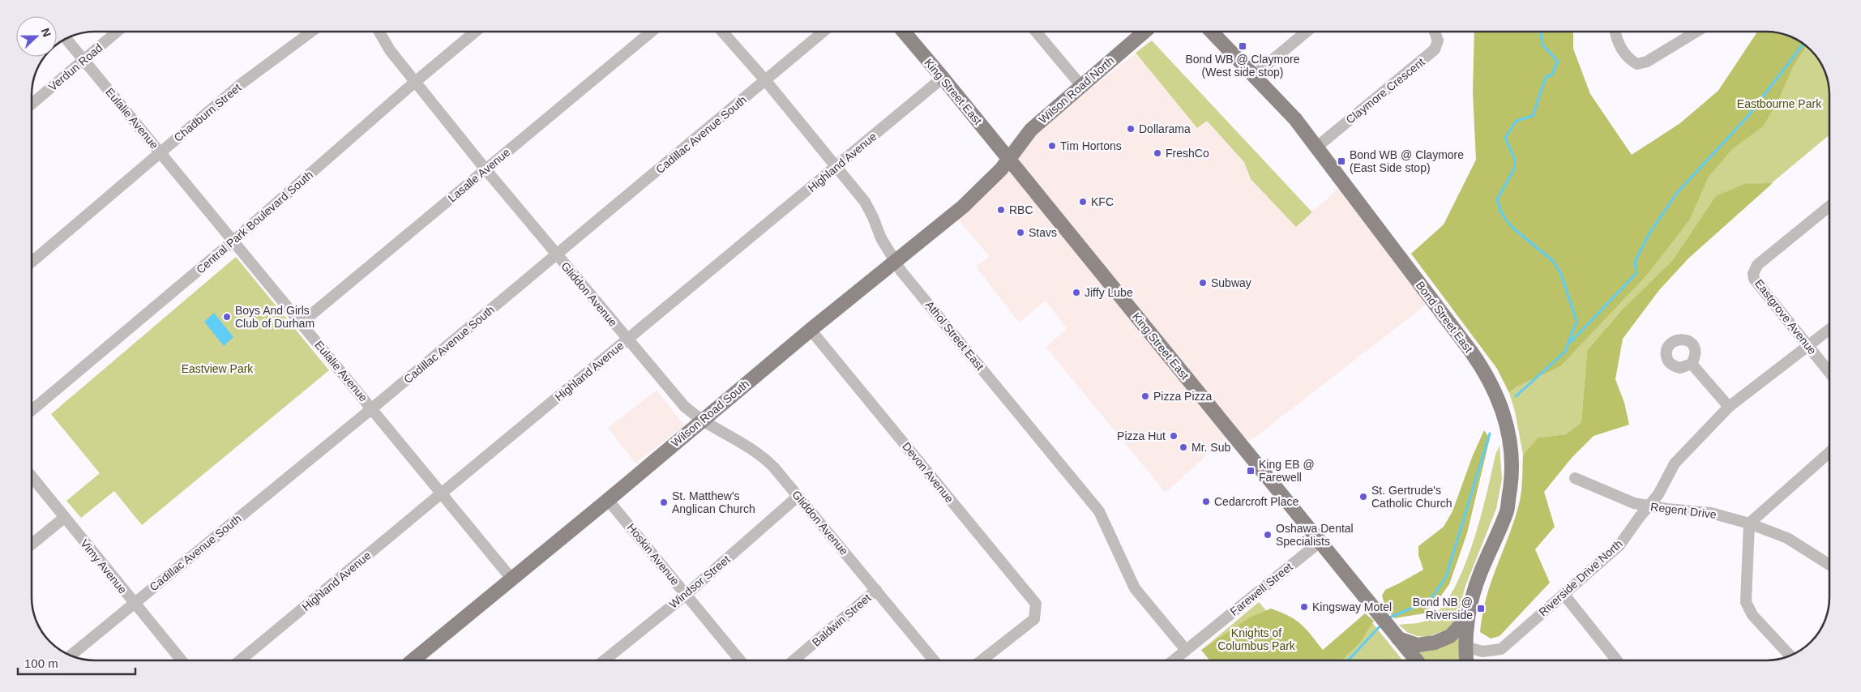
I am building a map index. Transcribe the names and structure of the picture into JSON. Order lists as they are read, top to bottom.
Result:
{
  "streets": {
    "main road": [
      "Wilson Road North",
      "King Street East",
      "Bond Street East",
      "Wilson Road South"
    ],
    "street": [
      "Verdun Road",
      "Claymore Crescent",
      "Chadburn Street",
      "Eulalie Avenue",
      "Cadillac Avenue South",
      "Highland Avenue",
      "Lasalle Avenue",
      "Central Park Boulevard South",
      "Gliddon Avenue",
      "Eastgrove Avenue",
      "Athol Street East",
      "Devon Avenue",
      "Regent Drive",
      "Hoskin Avenue",
      "Vimy Avenue",
      "Riverside Drive North",
      "Windsor Street",
      "Farewell Street",
      "Baldwin Street"
    ]
  },
  "crossings": [
    ["Verdun Road", "Eulalie Avenue"],
    ["Wilson Road North", "King Street East"],
    ["Wilson Road North", "Wilson Road South"],
    ["Claymore Crescent", "Bond Street East"],
    ["King Street East", "Highland Avenue"],
    ["King Street East", "Wilson Road South"],
    ["King Street East", "Farewell Street"],
    ["Chadburn Street", "Eulalie Avenue"],
    ["Eulalie Avenue", "Cadillac Avenue South"],
    ["Eulalie Avenue", "Highland Avenue"],
    ["Eulalie Avenue", "Lasalle Avenue"],
    ["Eulalie Avenue", "Central Park Boulevard South"],
    ["Eulalie Avenue", "Wilson Road South"],
    ["Cadillac Avenue South", "Gliddon Avenue"],
    ["Cadillac Avenue South", "Athol Street East"],
    ["Cadillac Avenue South", "Vimy Avenue"],
    ["Highland Avenue", "Gliddon Avenue"],
    ["Highland Avenue", "Athol Street East"],
    ["Lasalle Avenue", "Gliddon Avenue"],
    ["Central Park Boulevard South", "Gliddon Avenue"],
    ["Gliddon Avenue", "Wilson Road South"],
    ["Gliddon Avenue", "Windsor Street"],
    ["Gliddon Avenue", "Baldwin Street"],
    ["Bond Street East", "Riverside Drive North"],
    ["Eastgrove Avenue", "Riverside Drive North"],
    ["Athol Street East", "Wilson Road South"],
    ["Athol Street East", "Farewell Street"],
    ["Wilson Road South", "Devon Avenue"],
    ["Wilson Road South", "Hoskin Avenue"],
    ["Regent Drive", "Riverside Drive North"],
    ["Hoskin Avenue", "Windsor Street"]
  ],
  "parks": ["Eastbourne Park", "Eastview Park", "Knights of Columbus Park"],
  "places": {
    "transit": [
      "Bond WB @ Claymore (West side stop)",
      "Bond WB @ Claymore (East Side stop)",
      "King EB @ Farewell",
      "Bond NB @ Riverside"
    ],
    "other": [
      "Dollarama",
      "Tim Hortons",
      "FreshCo",
      "KFC",
      "RBC",
      "Stavs",
      "Subway",
      "Jiffy Lube",
      "Boys And Girls Club of Durham",
      "Pizza Pizza",
      "Pizza Hut",
      "Mr. Sub",
      "St. Gertrude's Catholic Church",
      "Cedarcroft Place",
      "St. Matthew's Anglican Church",
      "Oshawa Dental Specialists",
      "Kingsway Motel"
    ]
  },
  "scale_bar": "100 m",
  "north": "right"
}
